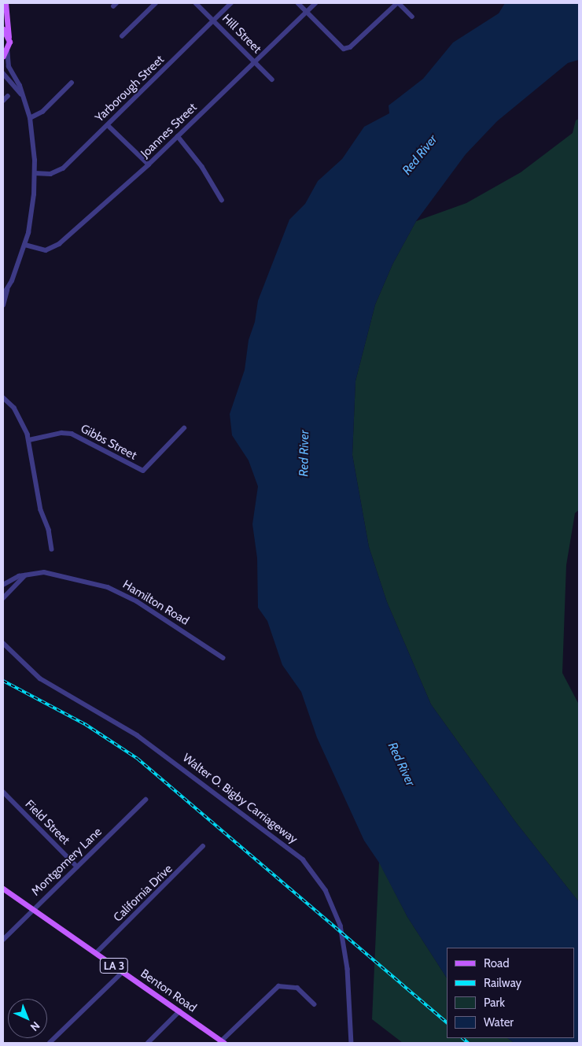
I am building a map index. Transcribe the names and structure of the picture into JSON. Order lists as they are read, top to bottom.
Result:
{
  "streets": {
    "main road": ["LA 3", "Benton Road"],
    "street": [
      "Hill Street",
      "Yarborough Street",
      "Joannes Street",
      "Gibbs Street",
      "Hamilton Road",
      "Walter O. Bigby Carriageway",
      "Field Street",
      "Montgomery Lane",
      "California Drive"
    ]
  },
  "crossings": [
    ["Hill Street", "Yarborough Street"],
    ["Hill Street", "Joannes Street"],
    ["Field Street", "Montgomery Lane"],
    ["Montgomery Lane", "Benton Road"],
    ["California Drive", "Benton Road"]
  ],
  "water": ["Red River"],
  "legend": [
    "Road",
    "Railway",
    "Park",
    "Water"
  ],
  "north": "bottom right"
}
